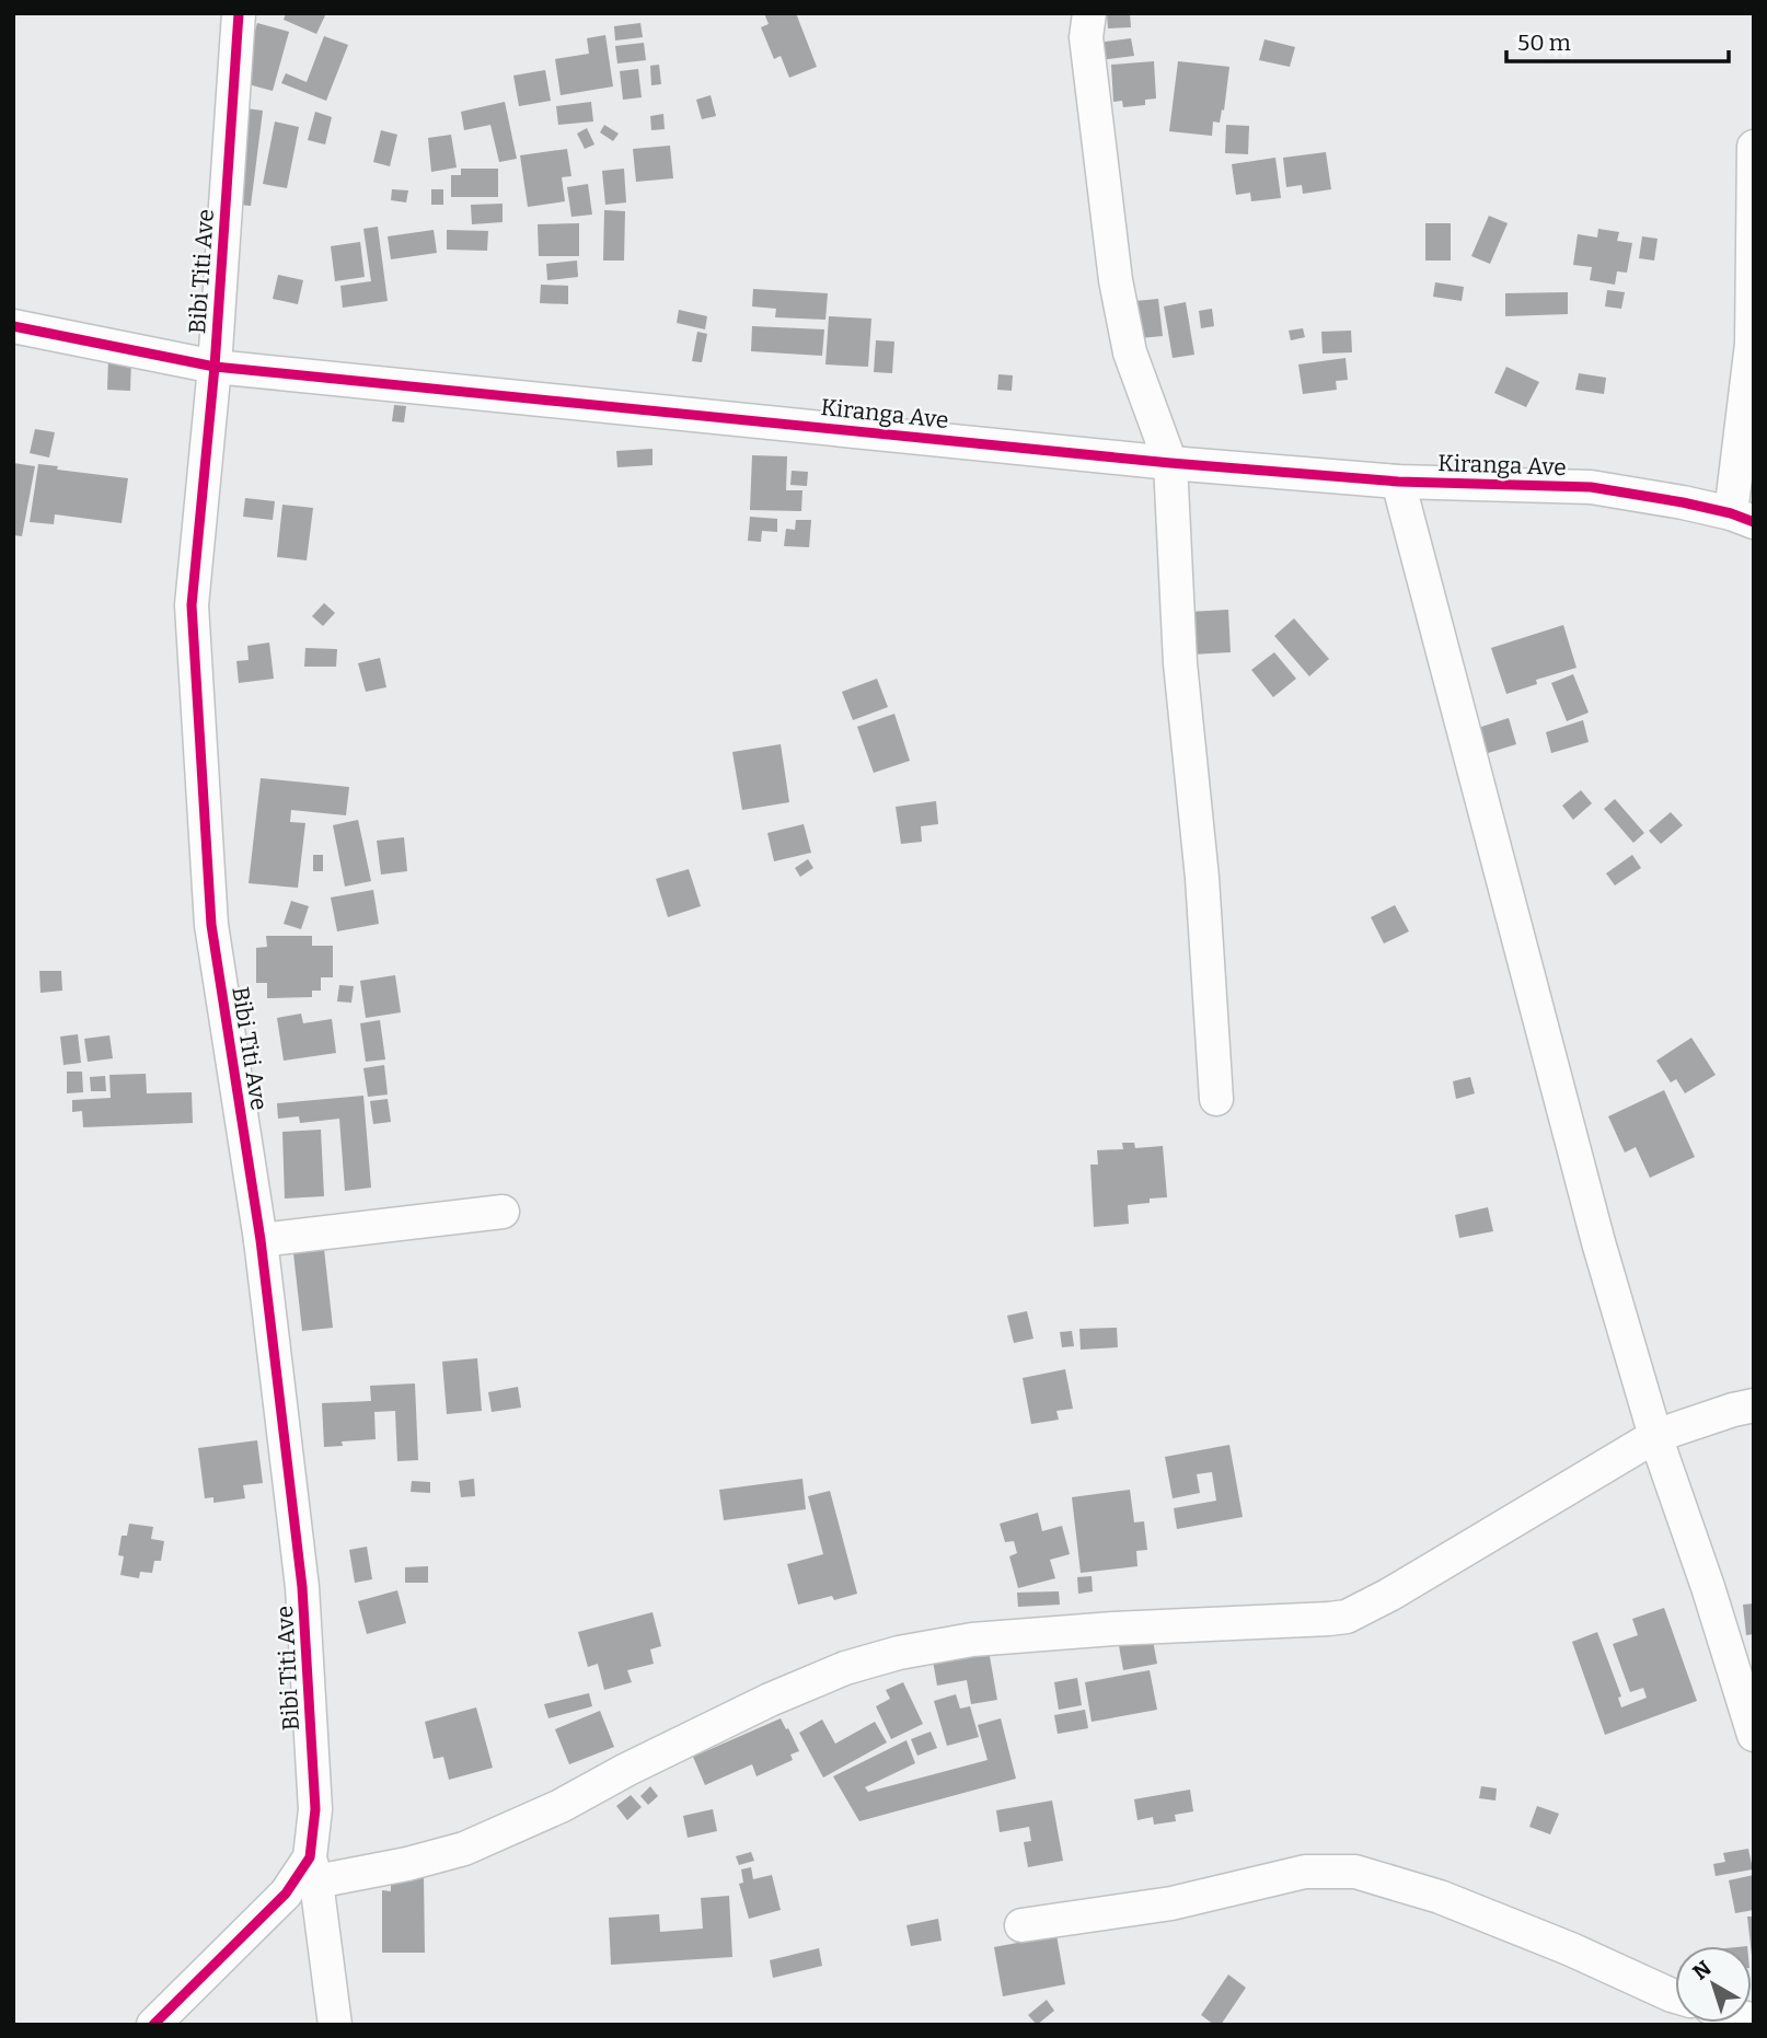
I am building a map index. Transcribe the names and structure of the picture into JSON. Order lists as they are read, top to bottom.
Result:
{
  "streets": {
    "street": ["Bibi Titi Ave", "Kiranga Ave"]
  },
  "crossings": [
    ["Bibi Titi Ave", "Kiranga Ave"]
  ],
  "scale_bar": "50 m",
  "north": "top left"
}
